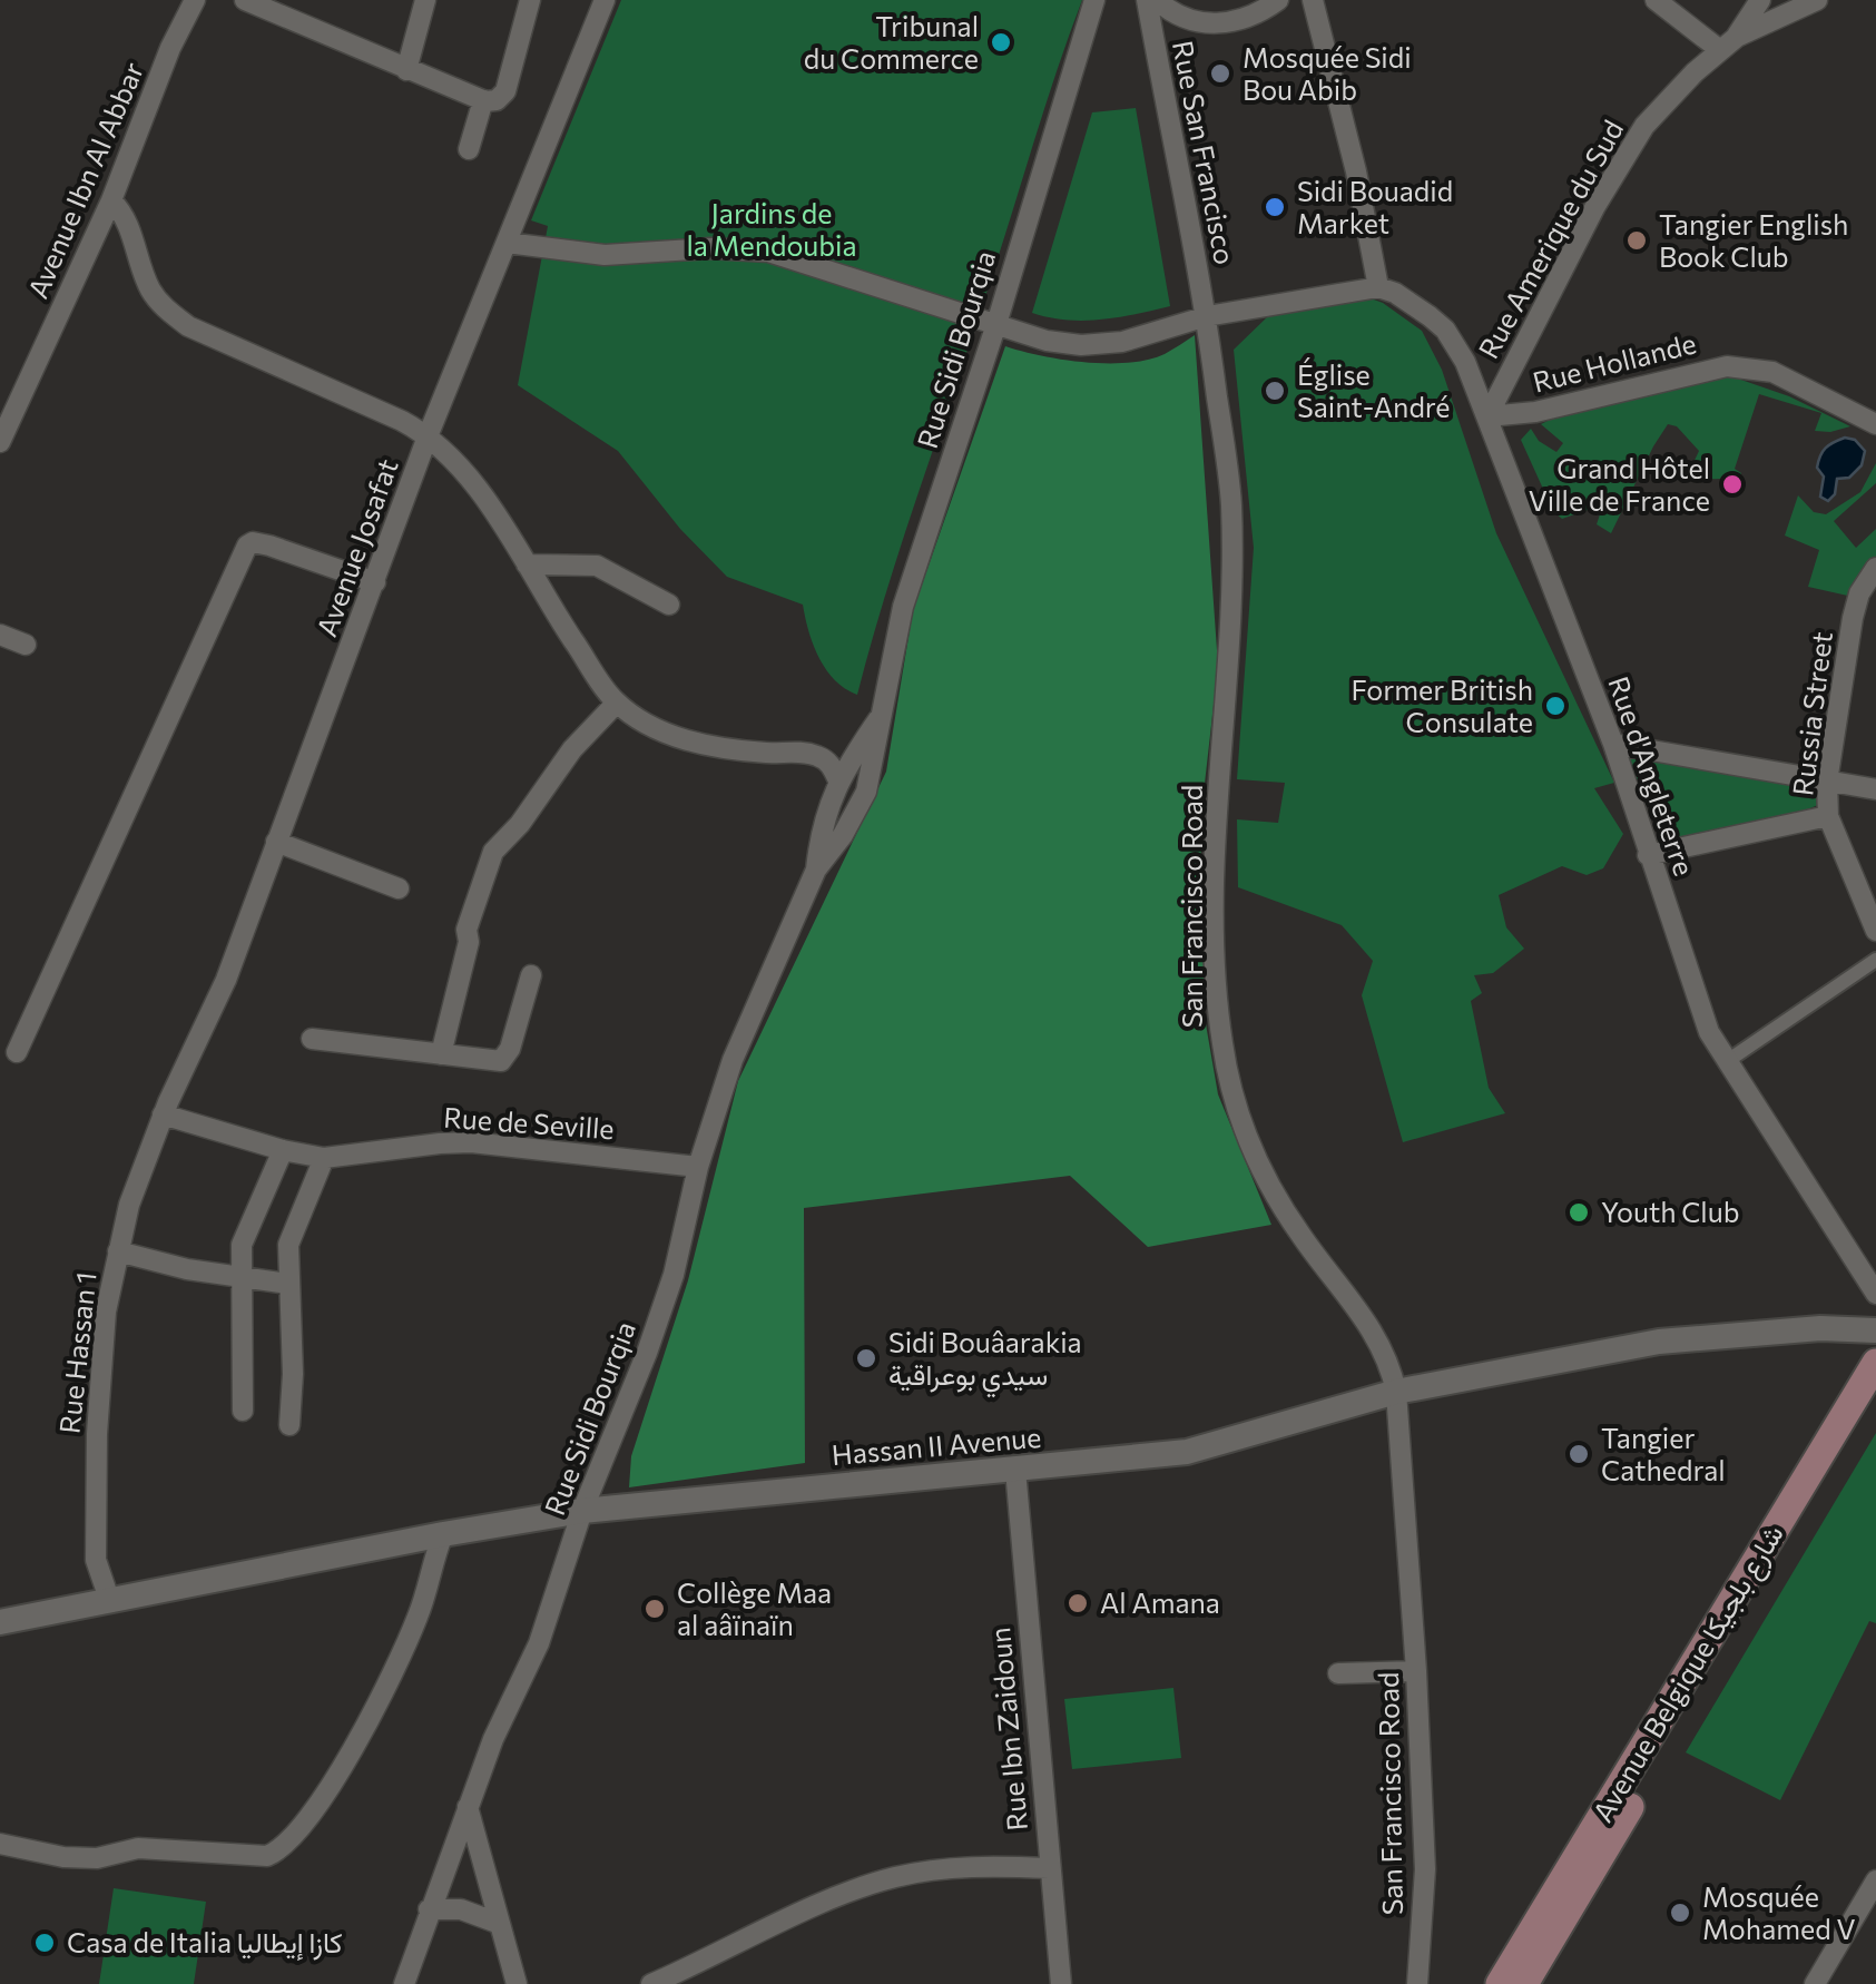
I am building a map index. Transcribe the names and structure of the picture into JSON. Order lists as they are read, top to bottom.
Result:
{
  "streets": {
    "main road": ["Avenue Belgique شارع بلجيكا"],
    "street": [
      "Rue San Francisco",
      "Avenue Ibn Al Abbar",
      "Rue Amerique du Sud",
      "Rue Sidi Bourqia",
      "Rue Hollande",
      "Avenue Josafat",
      "Russia Street",
      "Rue d'Angleterre",
      "San Francisco Road",
      "Rue de Seville",
      "Rue Hassan 1",
      "Hassan II Avenue",
      "Rue Ibn Zaidoun"
    ]
  },
  "crossings": [
    ["Rue San Francisco", "San Francisco Road"],
    ["Rue Amerique du Sud", "Rue Hollande"],
    ["Rue Amerique du Sud", "Rue d'Angleterre"],
    ["Rue Sidi Bourqia", "Rue de Seville"],
    ["Rue Sidi Bourqia", "Hassan II Avenue"],
    ["Rue Hollande", "Rue d'Angleterre"],
    ["Avenue Josafat", "Rue de Seville"],
    ["Avenue Josafat", "Rue Hassan 1"],
    ["San Francisco Road", "Hassan II Avenue"],
    ["Rue de Seville", "Rue Hassan 1"],
    ["Rue Hassan 1", "Hassan II Avenue"],
    ["Hassan II Avenue", "Rue Ibn Zaidoun"]
  ],
  "parks": ["Jardins de la Mendoubia"],
  "places": [
    "Tribunal du Commerce",
    "Mosquée Sidi Bou Abib",
    "Sidi Bouadid Market",
    "Tangier English Book Club",
    "Église Saint-André",
    "Grand Hôtel Ville de France",
    "Former British Consulate",
    "Youth Club",
    "Sidi Bouâarakia سيدي بوعراقية",
    "Tangier Cathedral",
    "Al Amana",
    "Collège Maa al aâïnaïn",
    "Mosquée Mohamed V",
    "Casa de Italia كازا إيطاليا"
  ]
}
